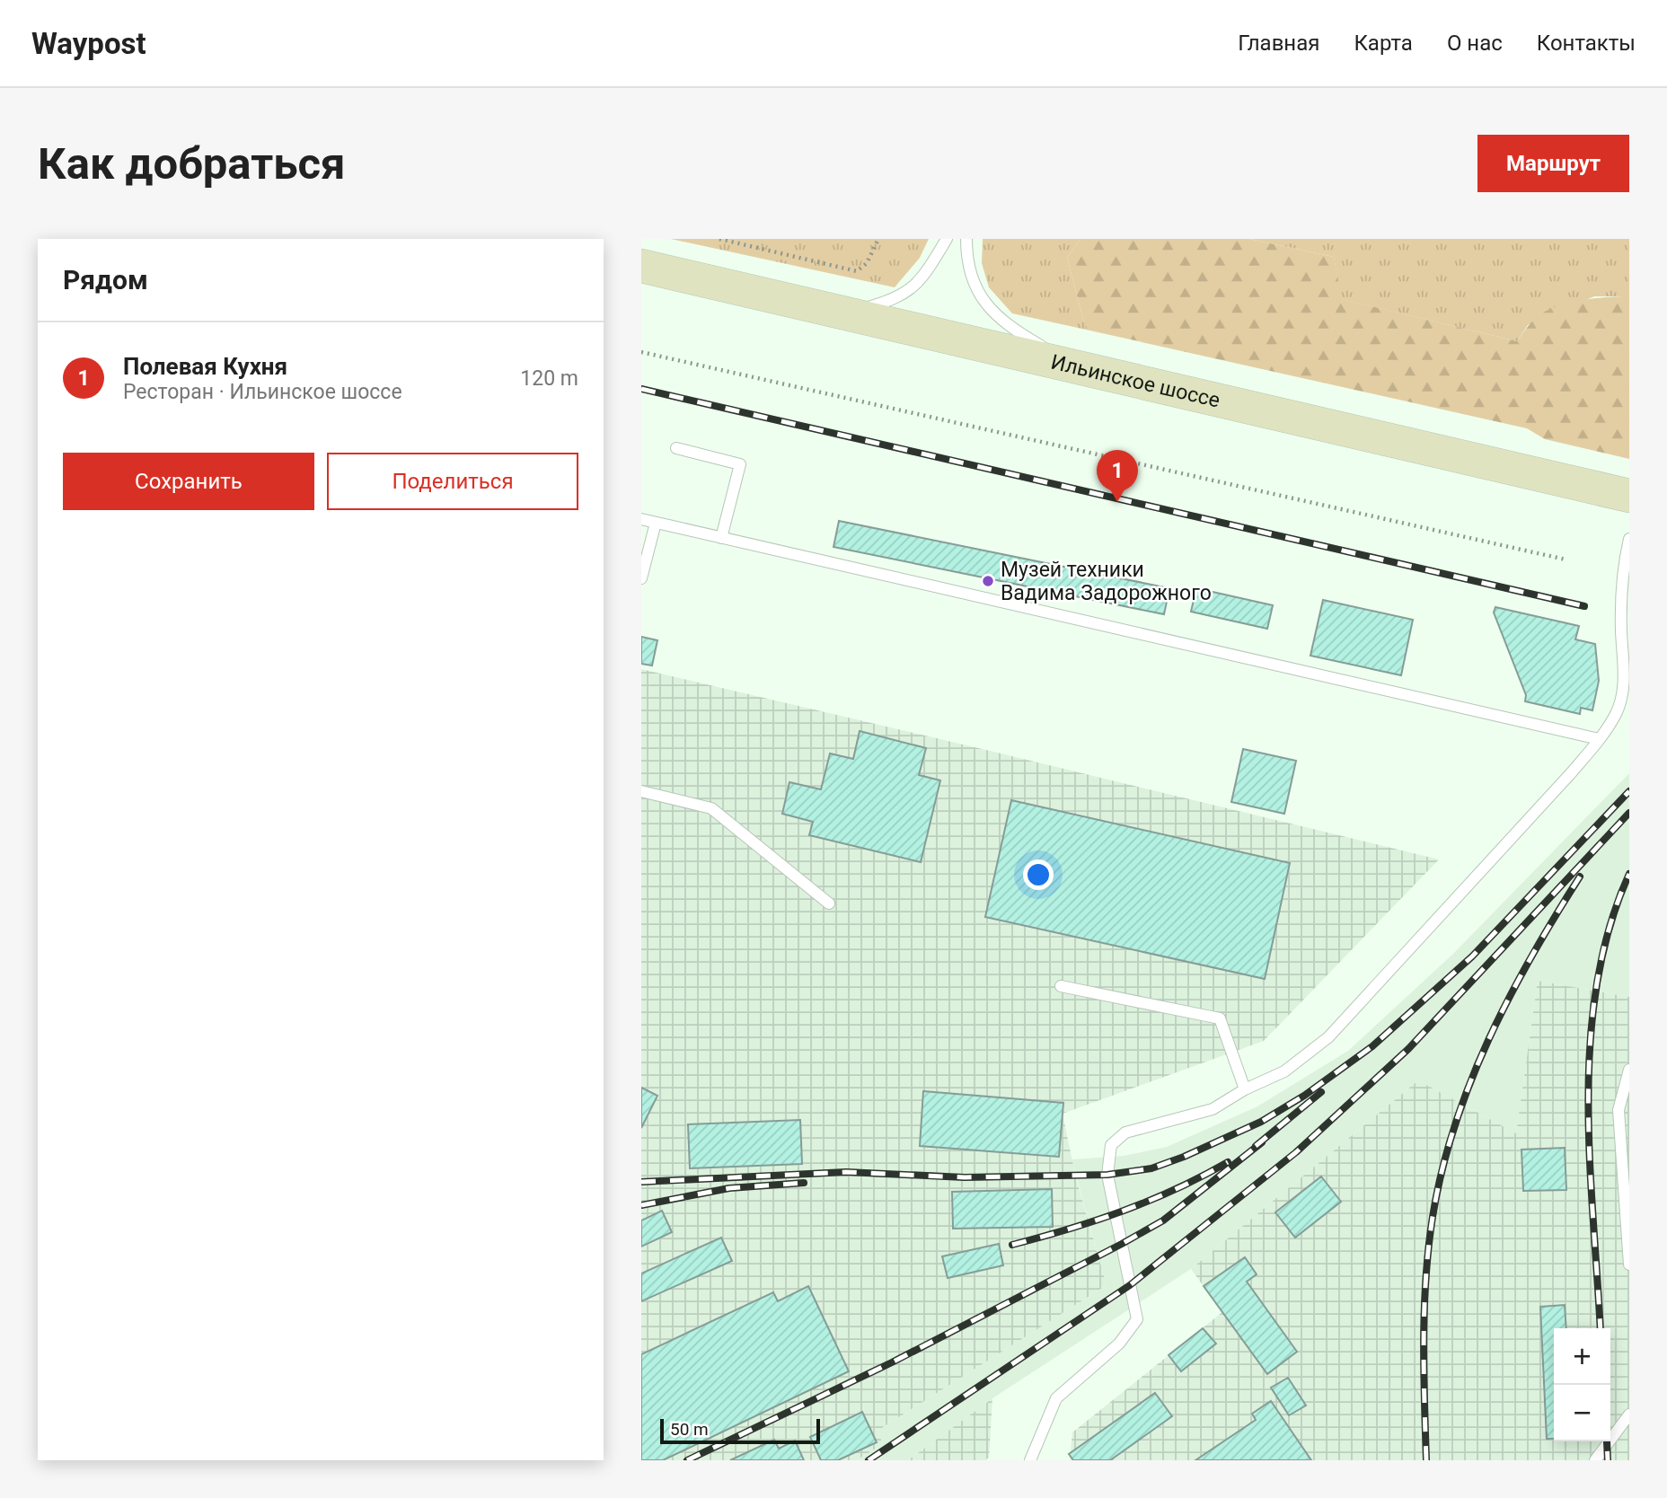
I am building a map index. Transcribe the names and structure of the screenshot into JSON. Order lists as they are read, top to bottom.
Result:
{
  "streets": {
    "main road": ["Ильинское шоссе"]
  },
  "places": ["Музей техники Вадима Задорожного"],
  "scale_bar": "50 m",
  "page": {
    "header": "Waypost",
    "nav": [
      "Главная",
      "Карта",
      "О нас",
      "Контакты"
    ],
    "buttons": [
      "Маршрут",
      ["Сохранить", "Поделиться"]
    ],
    "title": "Как добраться",
    "heading": "Рядом",
    "list": [
      {
        "mark": "1",
        "name": "Полевая Кухня",
        "note": "Ресторан · Ильинское шоссе",
        "value": "120 m"
      }
    ],
    "pins": "1",
    "map_buttons": ["+", "−"],
    "scale": "50 m"
  }
}
